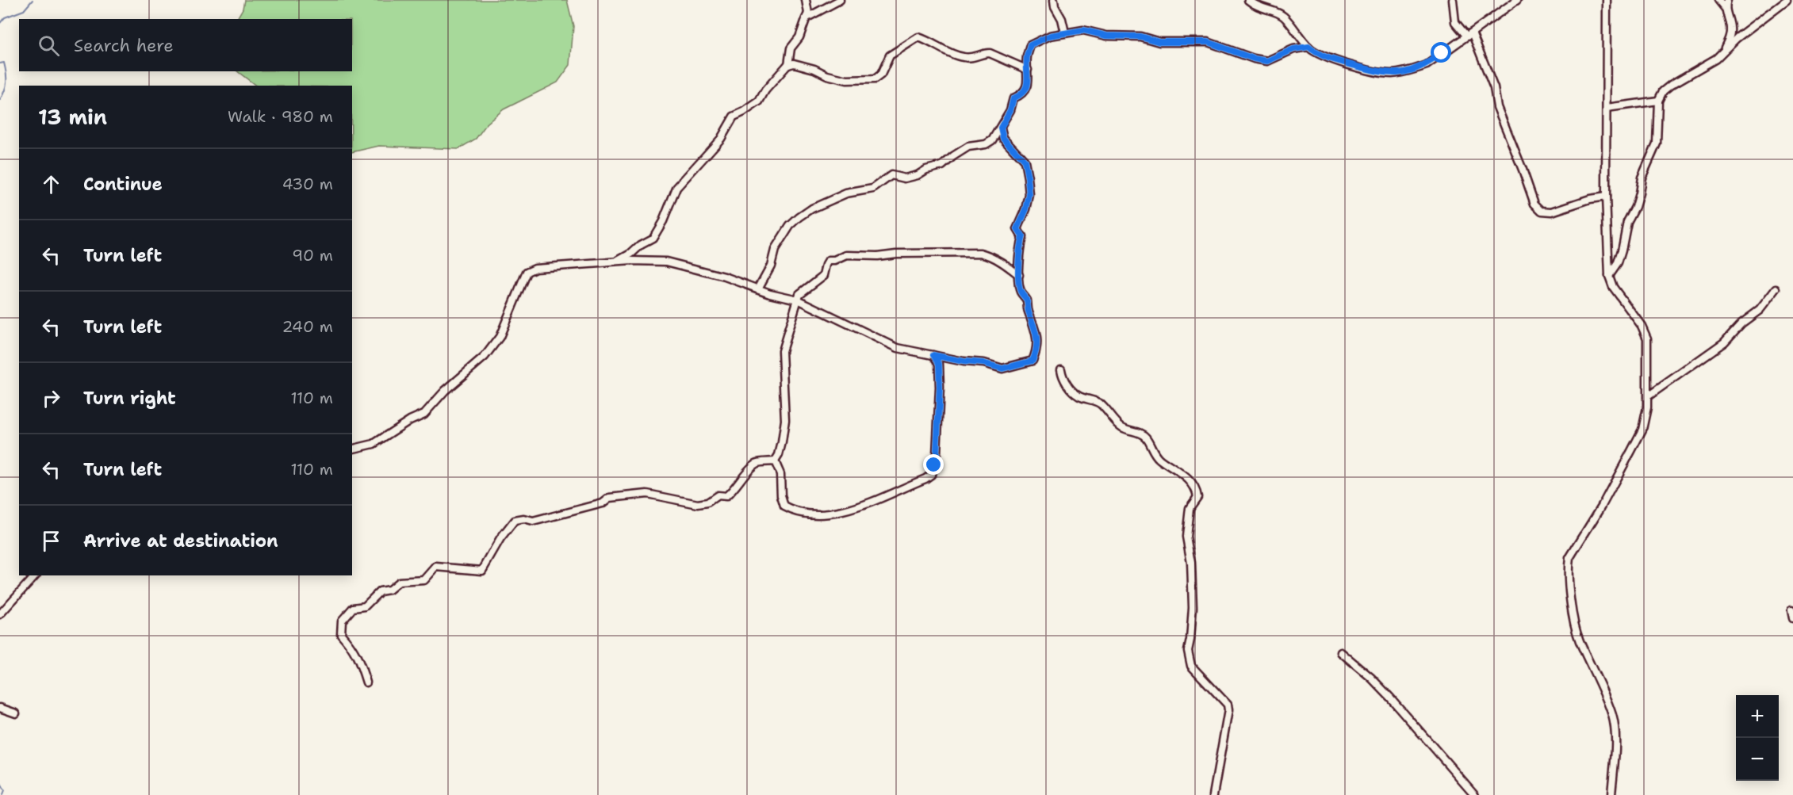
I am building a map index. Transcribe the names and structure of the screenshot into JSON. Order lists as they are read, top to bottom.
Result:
{
  "page": {
    "search": "Search here",
    "heading": ["13 min", "Walk · 980 m"],
    "list": [
      ["Continue", "430 m"],
      ["Turn left", "90 m"],
      ["Turn left", "240 m"],
      ["Turn right", "110 m"],
      ["Turn left", "110 m"],
      "Arrive at destination"
    ],
    "map_buttons": ["+", "−"]
  }
}
